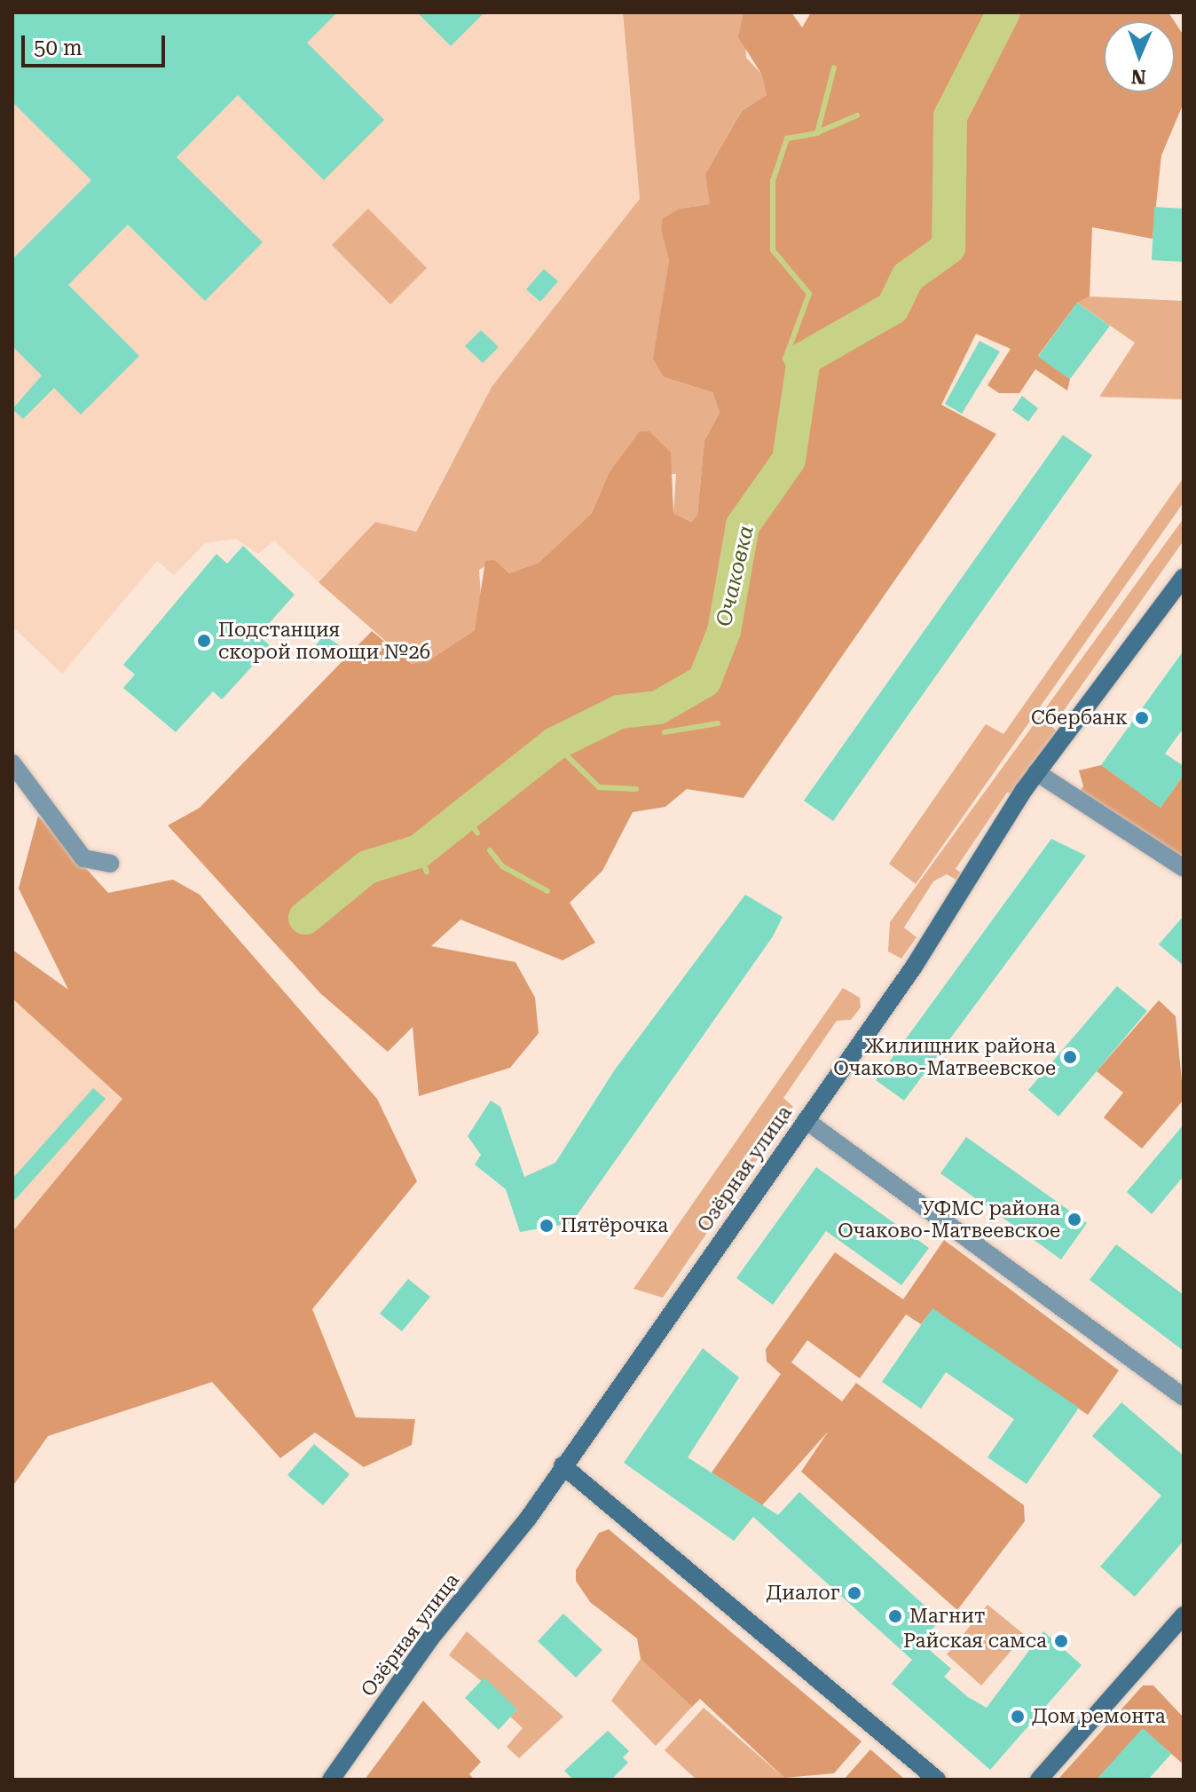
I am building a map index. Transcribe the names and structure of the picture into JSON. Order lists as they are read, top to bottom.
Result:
{
  "streets": {
    "street": ["Озёрная улица"]
  },
  "water": ["Очаковка"],
  "places": [
    "Подстанция скорой помощи №26",
    "Сбербанк",
    "Жилищник района Очаково-Матвеевское",
    "УФМС района Очаково-Матвеевское",
    "Пятёрочка",
    "Диалог",
    "Магнит",
    "Райская самса",
    "Дом ремонта"
  ],
  "scale_bar": "50 m",
  "north": "bottom"
}
